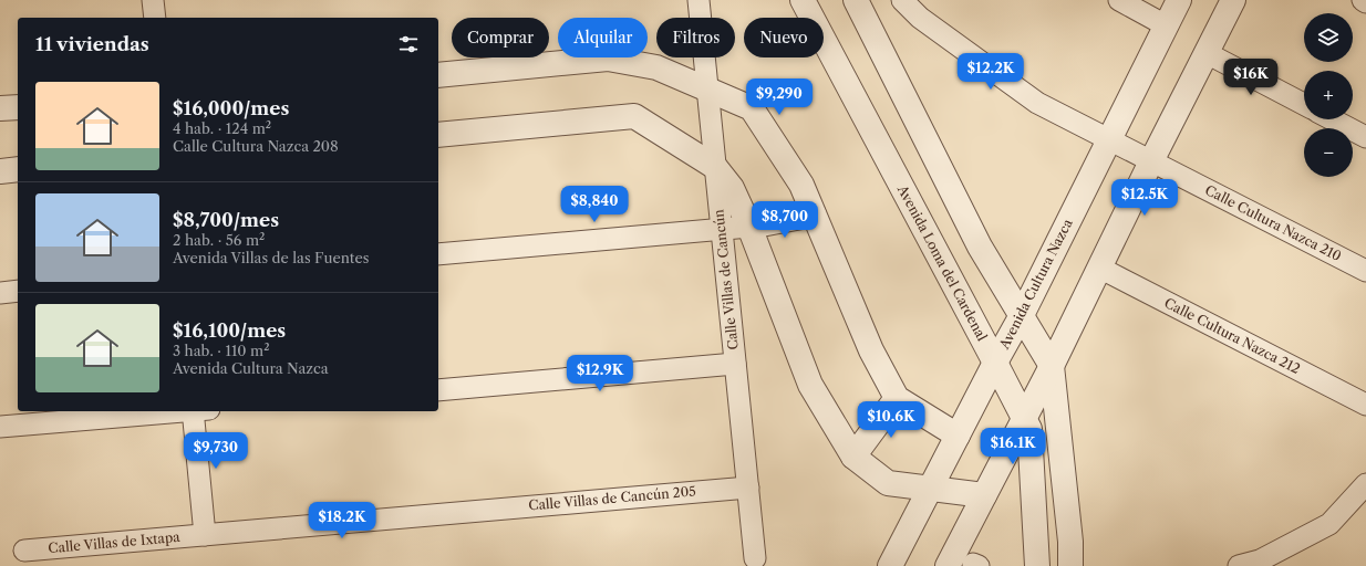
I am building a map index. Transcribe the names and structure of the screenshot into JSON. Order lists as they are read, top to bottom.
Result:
{
  "streets": {
    "street": [
      "Calle Cultura Nazca 210",
      "Avenida Loma del Cardenal",
      "Calle Villas de Cancún",
      "Avenida Cultura Nazca",
      "Calle Cultura Nazca 212",
      "Calle Villas de Cancún 205",
      "Calle Villas de Ixtapa"
    ]
  },
  "crossings": [
    ["Calle Cultura Nazca 210", "Avenida Cultura Nazca"],
    ["Avenida Loma del Cardenal", "Avenida Cultura Nazca"],
    ["Calle Villas de Cancún", "Calle Villas de Cancún 205"],
    ["Calle Villas de Cancún 205", "Calle Villas de Ixtapa"]
  ],
  "page": {
    "map_buttons": ["+", "−"],
    "chip": [
      "Comprar",
      "Alquilar",
      "Filtros",
      "Nuevo"
    ],
    "heading": "11 viviendas",
    "price": [
      "$12.2K",
      "$16K",
      "$9,290",
      "$12.5K",
      "$8,840",
      "$8,700",
      "$12.9K",
      "$10.6K",
      "$16.1K",
      "$9,730",
      "$18.2K"
    ],
    "list": [
      {
        "name": "$16,000/mes",
        "note": "4 hab. · 124 m² · Calle Cultura Nazca 208"
      },
      {
        "name": "$8,700/mes",
        "note": "2 hab. · 56 m² · Avenida Villas de las Fuentes"
      },
      {
        "name": "$16,100/mes",
        "note": "3 hab. · 110 m² · Avenida Cultura Nazca"
      }
    ]
  }
}
